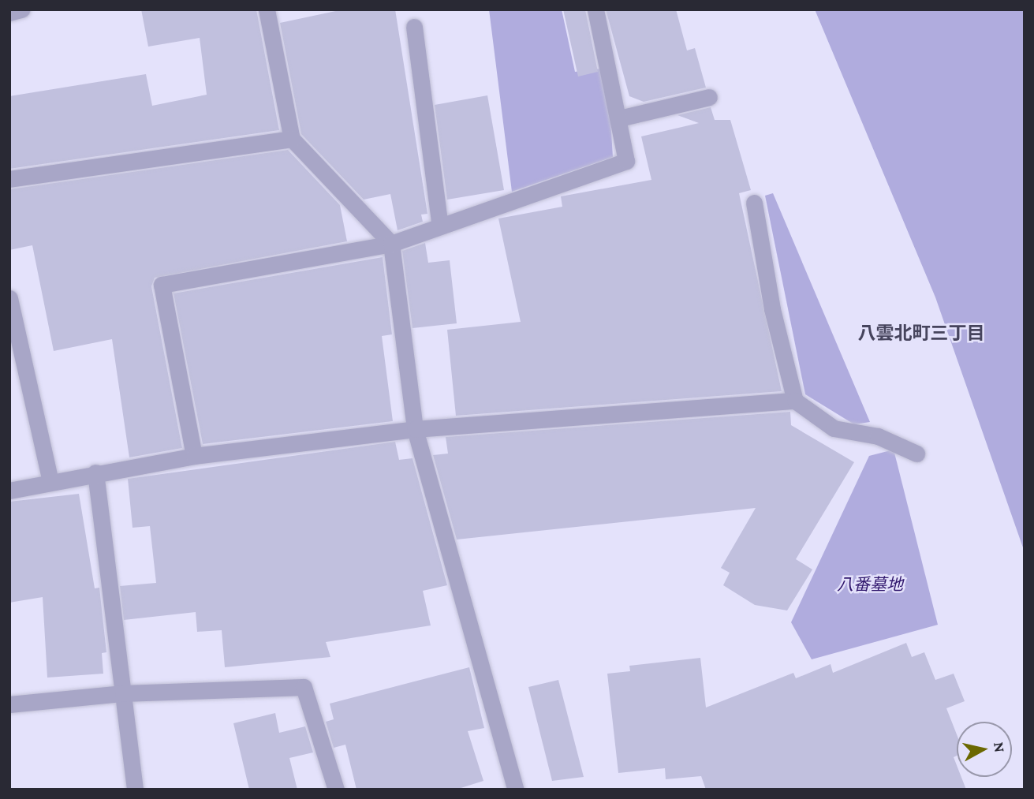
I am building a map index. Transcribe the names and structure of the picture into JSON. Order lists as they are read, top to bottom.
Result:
{
  "districts": ["八雲北町三丁目"],
  "parks": ["八番墓地"],
  "north": "right"
}
